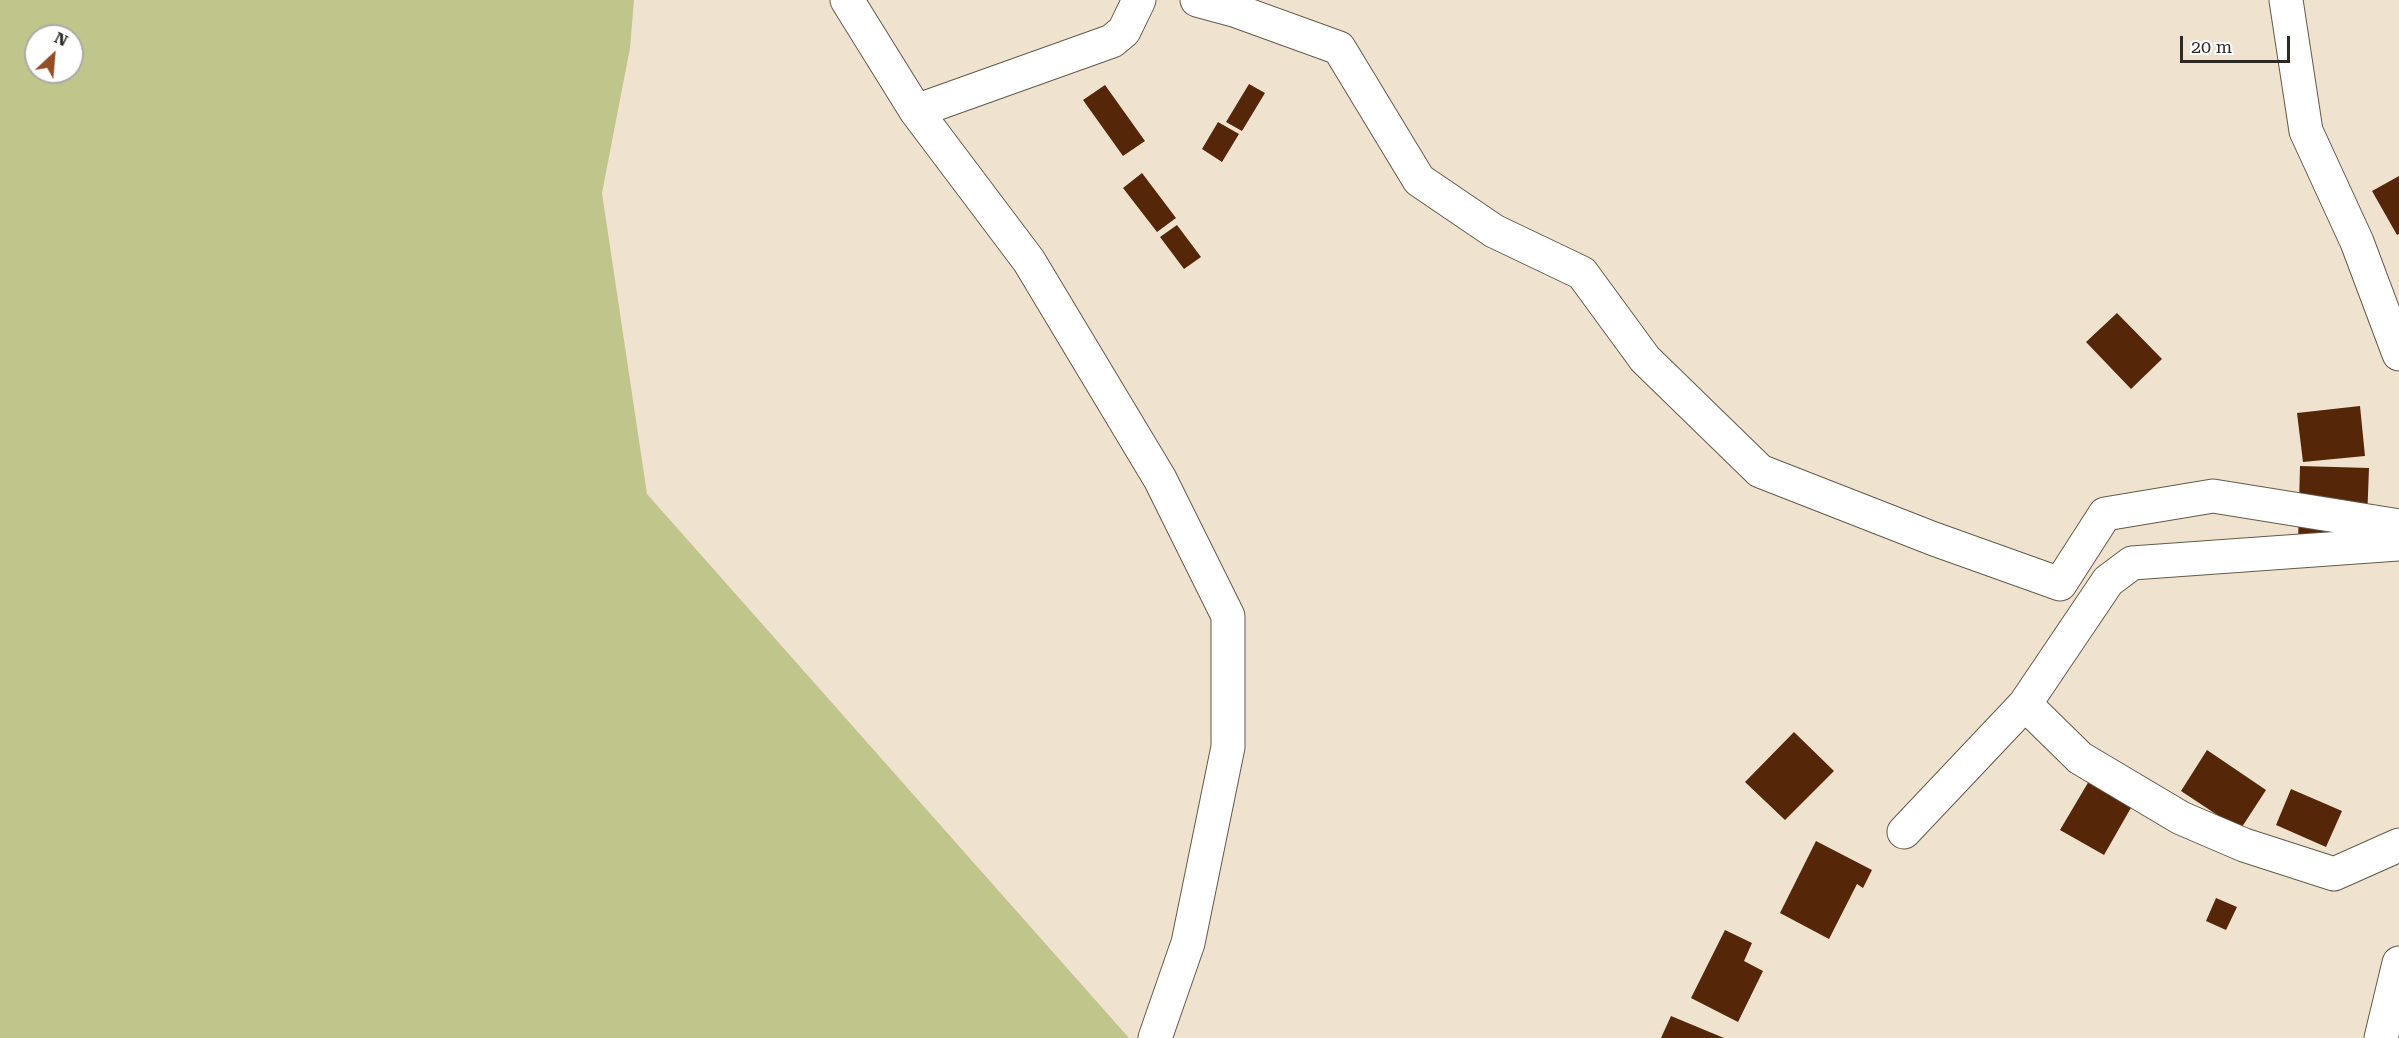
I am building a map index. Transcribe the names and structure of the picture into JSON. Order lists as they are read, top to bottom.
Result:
{
  "scale_bar": "20 m",
  "north": "top right"
}
